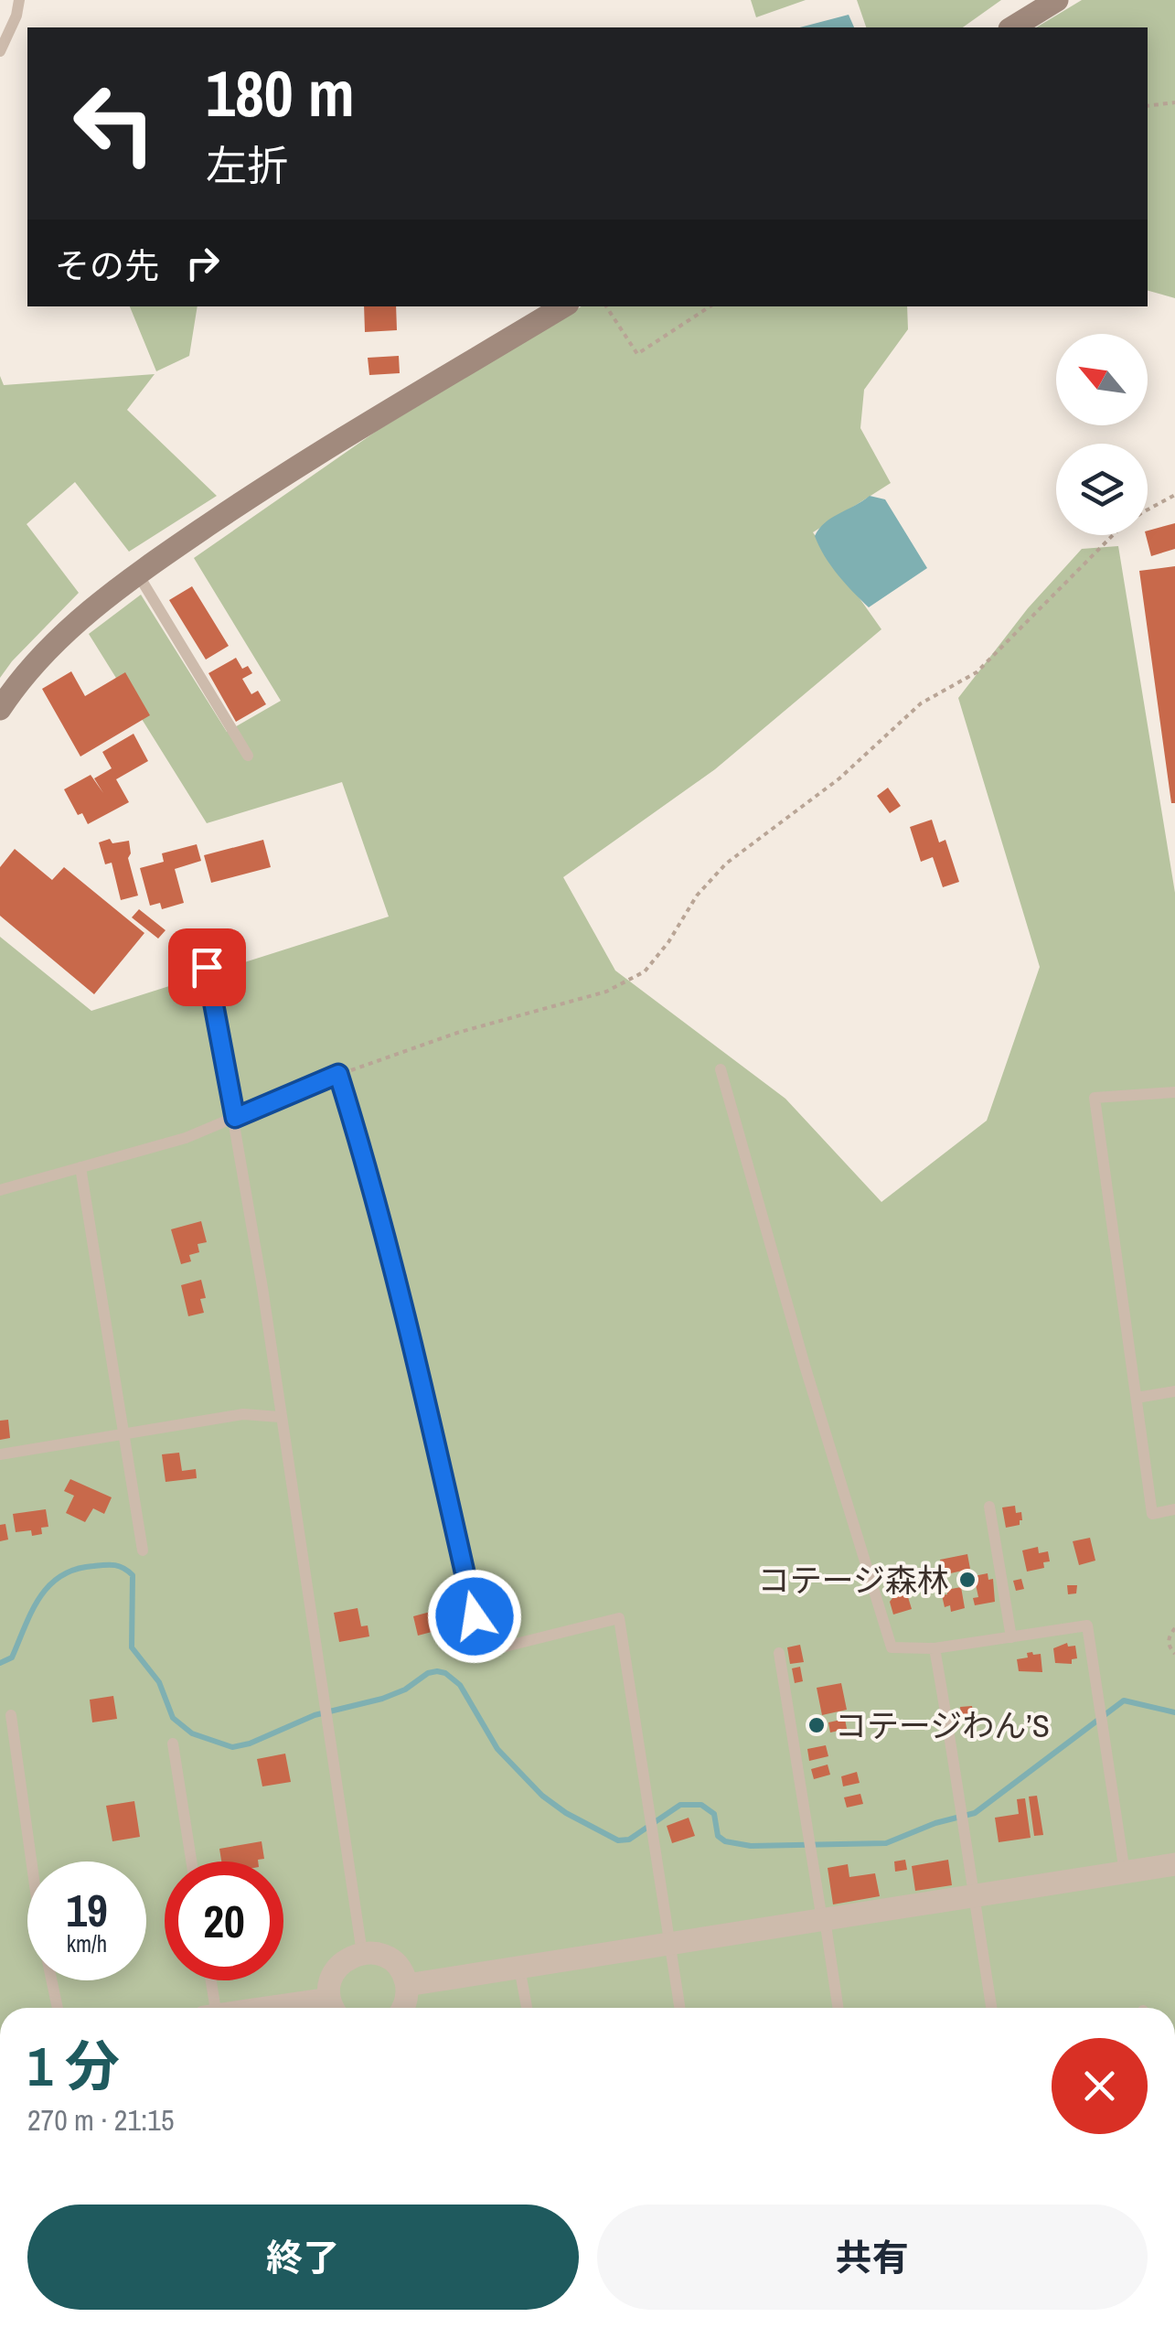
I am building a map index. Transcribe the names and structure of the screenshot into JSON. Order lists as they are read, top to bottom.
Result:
{
  "places": ["コテージ森林", "コテージわん’S"],
  "north": "top left",
  "page": {
    "turn": ["180 m", "左折"],
    "then": "その先",
    "speed": "19 km/h",
    "limit": "20",
    "heading": ["1 分", "270 m · 21:15"],
    "buttons": ["終了", "共有"]
  }
}
